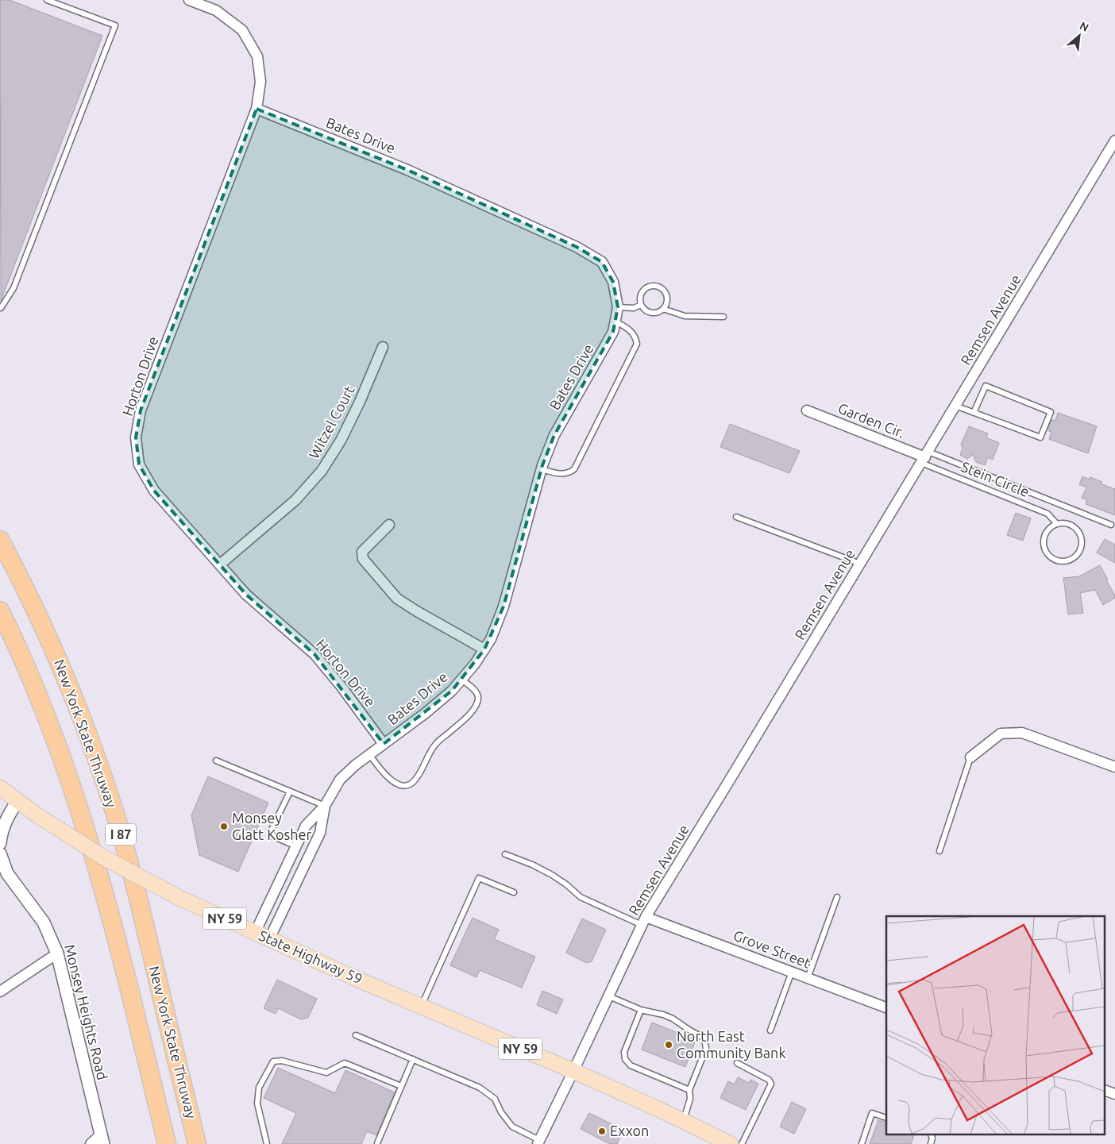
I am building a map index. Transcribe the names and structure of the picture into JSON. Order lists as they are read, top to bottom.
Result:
{
  "streets": {
    "highway": ["New York State Thruway", "I 87"],
    "main road": ["NY 59", "State Highway 59"],
    "street": [
      "Bates Drive",
      "Remsen Avenue",
      "Horton Drive",
      "Garden Cir.",
      "Witzel Court",
      "Grove Street",
      "Monsey Heights Road"
    ],
    "lane": ["Stein Circle"]
  },
  "crossings": [
    ["Bates Drive", "Horton Drive"],
    ["Bates Drive", "State Highway 59"],
    ["Remsen Avenue", "Garden Cir."],
    ["Remsen Avenue", "Stein Circle"],
    ["Remsen Avenue", "NY 59"],
    ["Remsen Avenue", "Grove Street"],
    ["Horton Drive", "Witzel Court"],
    ["Garden Cir.", "Stein Circle"],
    ["NY 59", "State Highway 59"]
  ],
  "places": ["Monsey Glatt Kosher", "North East Community Bank", "Exxon"],
  "north": "top right"
}
